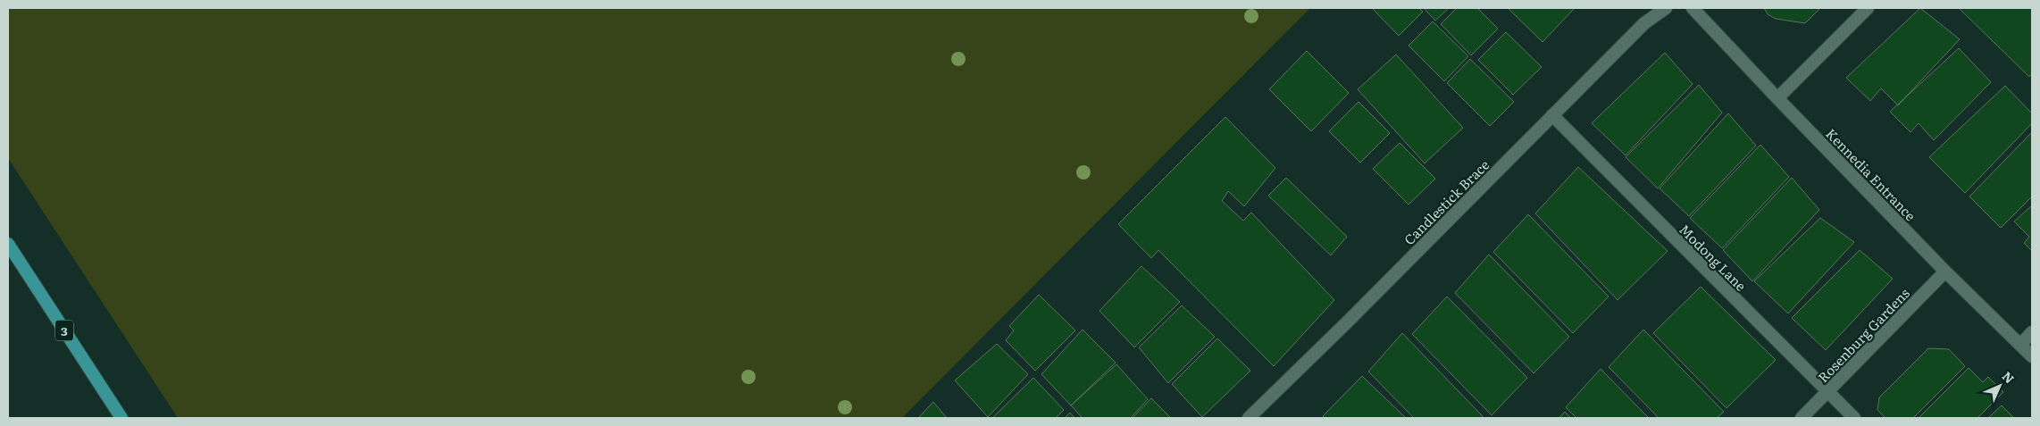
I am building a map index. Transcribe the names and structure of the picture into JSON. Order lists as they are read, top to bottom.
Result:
{
  "streets": {
    "highway": ["3"],
    "street": [
      "Kennedia Entrance",
      "Candlestick Brace",
      "Modong Lane",
      "Rosenburg Gardens"
    ]
  },
  "crossings": [
    ["Kennedia Entrance", "Rosenburg Gardens"],
    ["Candlestick Brace", "Modong Lane"],
    ["Modong Lane", "Rosenburg Gardens"]
  ],
  "north": "top right"
}
